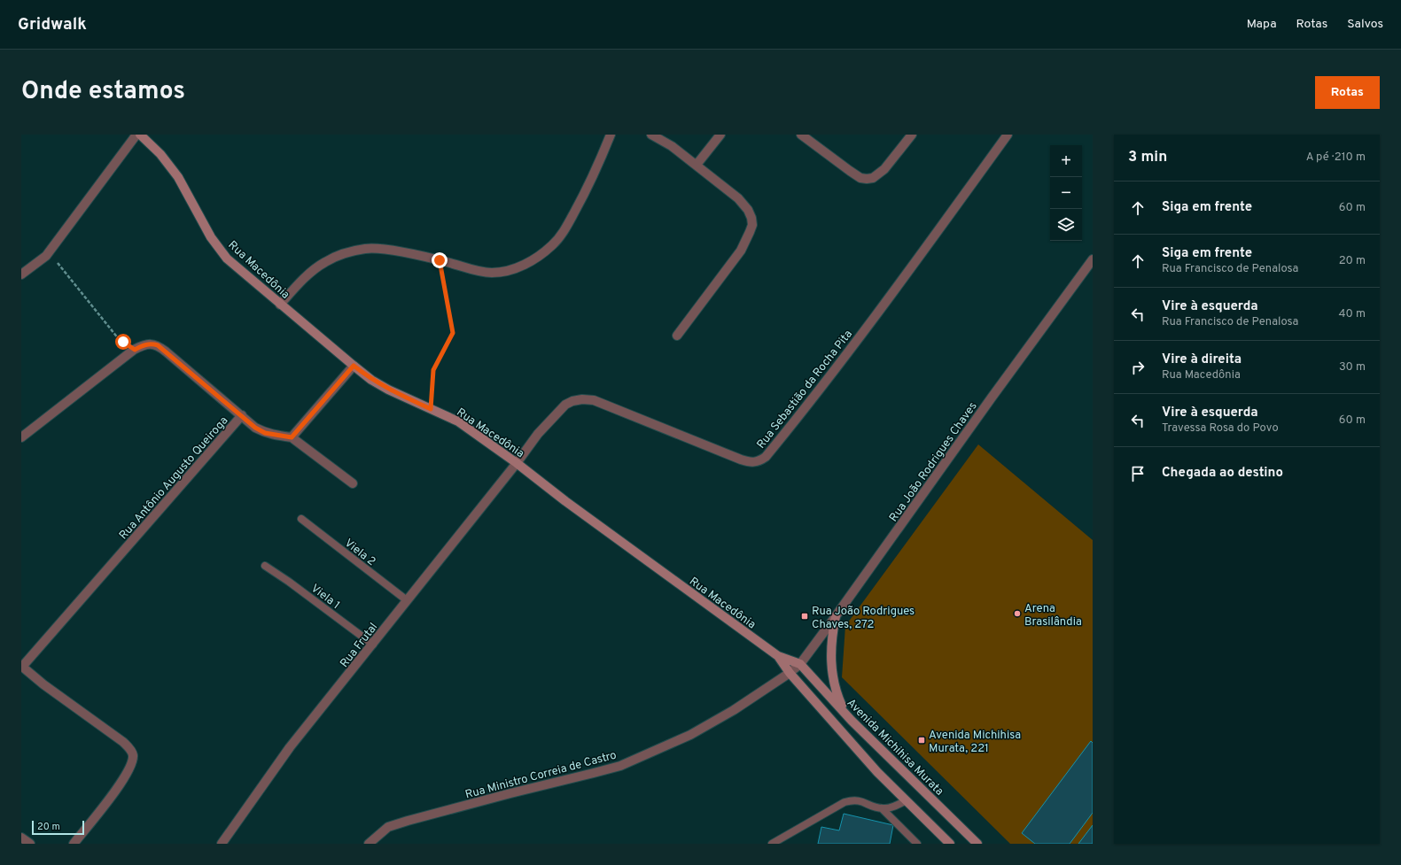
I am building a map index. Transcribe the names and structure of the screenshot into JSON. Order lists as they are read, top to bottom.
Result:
{
  "streets": {
    "street": [
      "Rua Macedônia",
      "Rua Sebastião da Rocha Pita",
      "Rua João Rodrigues Chaves",
      "Rua Antônio Augusto Queiroga",
      "Rua Frutal",
      "Avenida Michihisa Murata",
      "Rua Ministro Correia de Castro"
    ],
    "lane": ["Viela 2", "Viela 1"]
  },
  "crossings": [
    ["Rua Macedônia", "Rua Sebastião da Rocha Pita"],
    ["Rua Macedônia", "Rua João Rodrigues Chaves"],
    ["Rua Macedônia", "Rua Frutal"],
    ["Rua Macedônia", "Avenida Michihisa Murata"],
    ["Rua Macedônia", "Rua Ministro Correia de Castro"],
    ["Rua Sebastião da Rocha Pita", "Rua Frutal"],
    ["Rua João Rodrigues Chaves", "Avenida Michihisa Murata"],
    ["Rua João Rodrigues Chaves", "Rua Ministro Correia de Castro"],
    ["Viela 2", "Rua Frutal"],
    ["Viela 1", "Rua Frutal"]
  ],
  "places": {
    "other": ["Arena Brasilândia"],
    "transit": ["Rua João Rodrigues Chaves, 272", "Avenida Michihisa Murata, 221"]
  },
  "scale_bar": "20 m",
  "page": {
    "header": "Gridwalk",
    "nav": ["Mapa", "Rotas", "Salvos"],
    "title": "Onde estamos",
    "buttons": "Rotas",
    "heading": ["3 min", "A pé · 210 m"],
    "map_buttons": ["+", "−"],
    "list": [
      ["Siga em frente", "60 m"],
      ["Siga em frente", "Rua Francisco de Penalosa", "20 m"],
      ["Vire à esquerda", "Rua Francisco de Penalosa", "40 m"],
      ["Vire à direita", "Rua Macedônia", "30 m"],
      ["Vire à esquerda", "Travessa Rosa do Povo", "60 m"],
      "Chegada ao destino"
    ],
    "scale": "20 m"
  }
}
